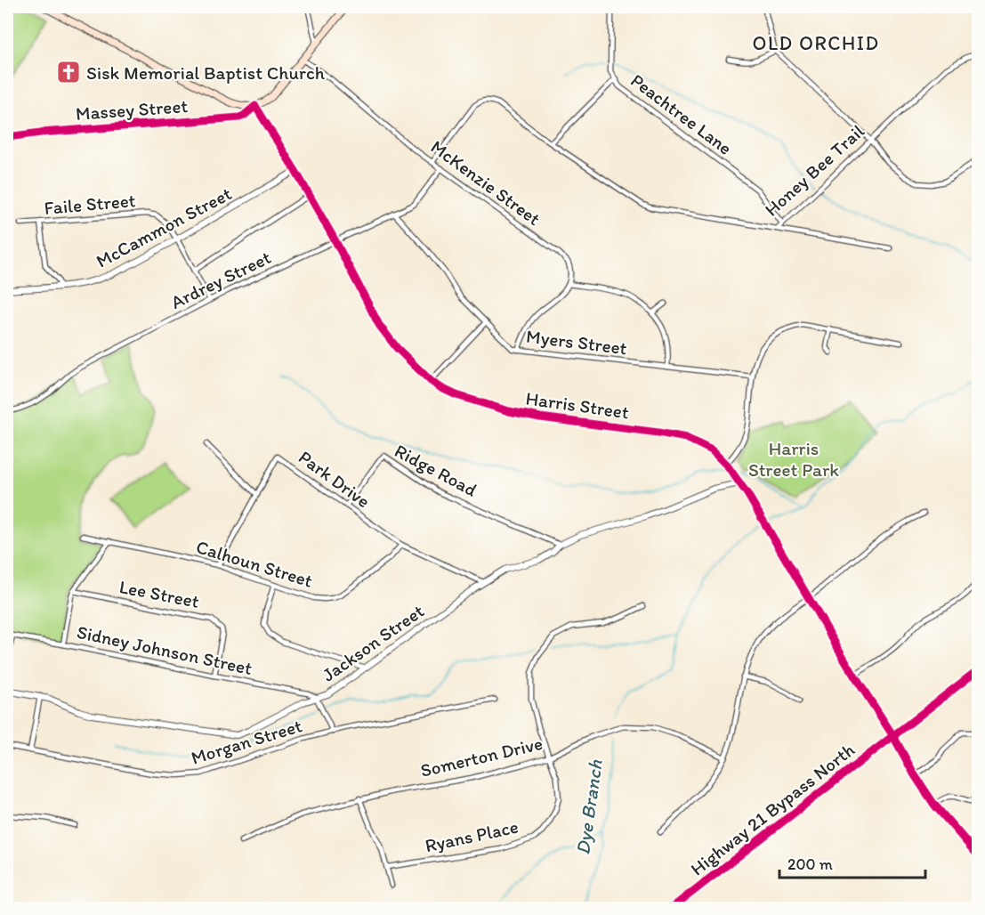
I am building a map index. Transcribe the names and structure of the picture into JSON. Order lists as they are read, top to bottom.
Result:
{
  "streets": {
    "main road": ["Highway 21 Bypass North"],
    "street": [
      "Massey Street",
      "Peachtree Lane",
      "Honey Bee Trail",
      "McKenzie Street",
      "Faile Street",
      "McCammon Street",
      "Ardrey Street",
      "Myers Street",
      "Harris Street",
      "Ridge Road",
      "Park Drive",
      "Calhoun Street",
      "Lee Street",
      "Jackson Street",
      "Sidney Johnson Street",
      "Morgan Street",
      "Somerton Drive",
      "Ryans Place"
    ]
  },
  "crossings": [
    ["Massey Street", "Harris Street"],
    ["Peachtree Lane", "Honey Bee Trail"],
    ["Honey Bee Trail", "McKenzie Street"],
    ["McKenzie Street", "Ardrey Street"],
    ["Faile Street", "McCammon Street"],
    ["Faile Street", "Ardrey Street"],
    ["McCammon Street", "Harris Street"],
    ["Ardrey Street", "Myers Street"],
    ["Ardrey Street", "Harris Street"],
    ["Harris Street", "Jackson Street"],
    ["Harris Street", "Highway 21 Bypass North"],
    ["Ridge Road", "Park Drive"],
    ["Ridge Road", "Jackson Street"],
    ["Park Drive", "Calhoun Street"],
    ["Park Drive", "Jackson Street"],
    ["Lee Street", "Sidney Johnson Street"],
    ["Jackson Street", "Sidney Johnson Street"],
    ["Somerton Drive", "Ryans Place"]
  ],
  "districts": ["OLD ORCHID"],
  "water": ["Dye Branch"],
  "parks": ["Harris Street Park"],
  "places": {
    "church": ["Sisk Memorial Baptist Church"]
  },
  "scale_bar": "200 m"
}
